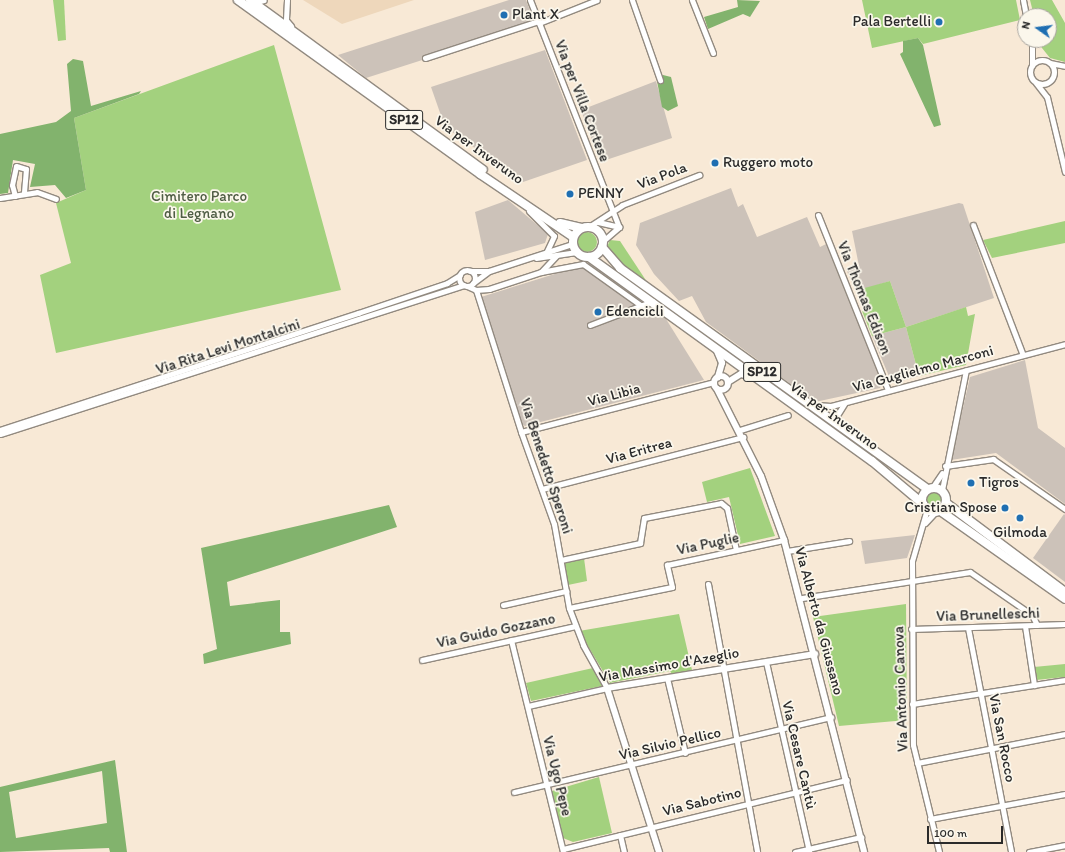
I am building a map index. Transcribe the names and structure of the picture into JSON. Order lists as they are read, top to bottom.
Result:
{
  "streets": {
    "main road": ["SP12", "Via per Inveruno"],
    "street": [
      "Via per Villa Cortese",
      "Via Pola",
      "Via Thomas Edison",
      "Via Rita Levi Montalcini",
      "Via Guglielmo Marconi",
      "Via Libia",
      "Via Eritrea",
      "Via Benedetto Speroni",
      "Via Puglie",
      "Via Brunelleschi",
      "Via Alberto da Giussano",
      "Via Guido Gozzano",
      "Via Massimo d'Azeglio",
      "Via Antonio Canova",
      "Via San Rocco",
      "Via Silvio Pellico",
      "Via Cesare Cantù",
      "Via Ugo Pepe",
      "Via Sabotino"
    ]
  },
  "crossings": [
    ["Via per Villa Cortese", "Via Pola"],
    ["Via per Inveruno", "Via Guglielmo Marconi"],
    ["Via per Inveruno", "Via Antonio Canova"],
    ["Via Thomas Edison", "Via Guglielmo Marconi"],
    ["Via Libia", "Via Benedetto Speroni"],
    ["Via Libia", "Via Alberto da Giussano"],
    ["Via Eritrea", "Via Benedetto Speroni"],
    ["Via Eritrea", "Via Alberto da Giussano"],
    ["Via Benedetto Speroni", "Via Puglie"],
    ["Via Benedetto Speroni", "Via Guido Gozzano"],
    ["Via Benedetto Speroni", "Via Massimo d'Azeglio"],
    ["Via Benedetto Speroni", "Via Silvio Pellico"],
    ["Via Benedetto Speroni", "Via Sabotino"],
    ["Via Puglie", "Via Alberto da Giussano"],
    ["Via Brunelleschi", "Via Antonio Canova"],
    ["Via Brunelleschi", "Via San Rocco"],
    ["Via Alberto da Giussano", "Via Massimo d'Azeglio"],
    ["Via Alberto da Giussano", "Via Silvio Pellico"],
    ["Via Alberto da Giussano", "Via Sabotino"],
    ["Via Guido Gozzano", "Via Ugo Pepe"],
    ["Via Massimo d'Azeglio", "Via Cesare Cantù"],
    ["Via Massimo d'Azeglio", "Via Ugo Pepe"],
    ["Via Silvio Pellico", "Via Cesare Cantù"],
    ["Via Silvio Pellico", "Via Ugo Pepe"],
    ["Via Cesare Cantù", "Via Sabotino"],
    ["Via Ugo Pepe", "Via Sabotino"]
  ],
  "parks": ["Cimitero Parco di Legnano"],
  "places": [
    "Plant X",
    "Pala Bertelli",
    "Ruggero moto",
    "PENNY",
    "Edencicli",
    "Tigros",
    "Cristian Spose",
    "Gilmoda"
  ],
  "scale_bar": "100 m",
  "north": "left"
}
